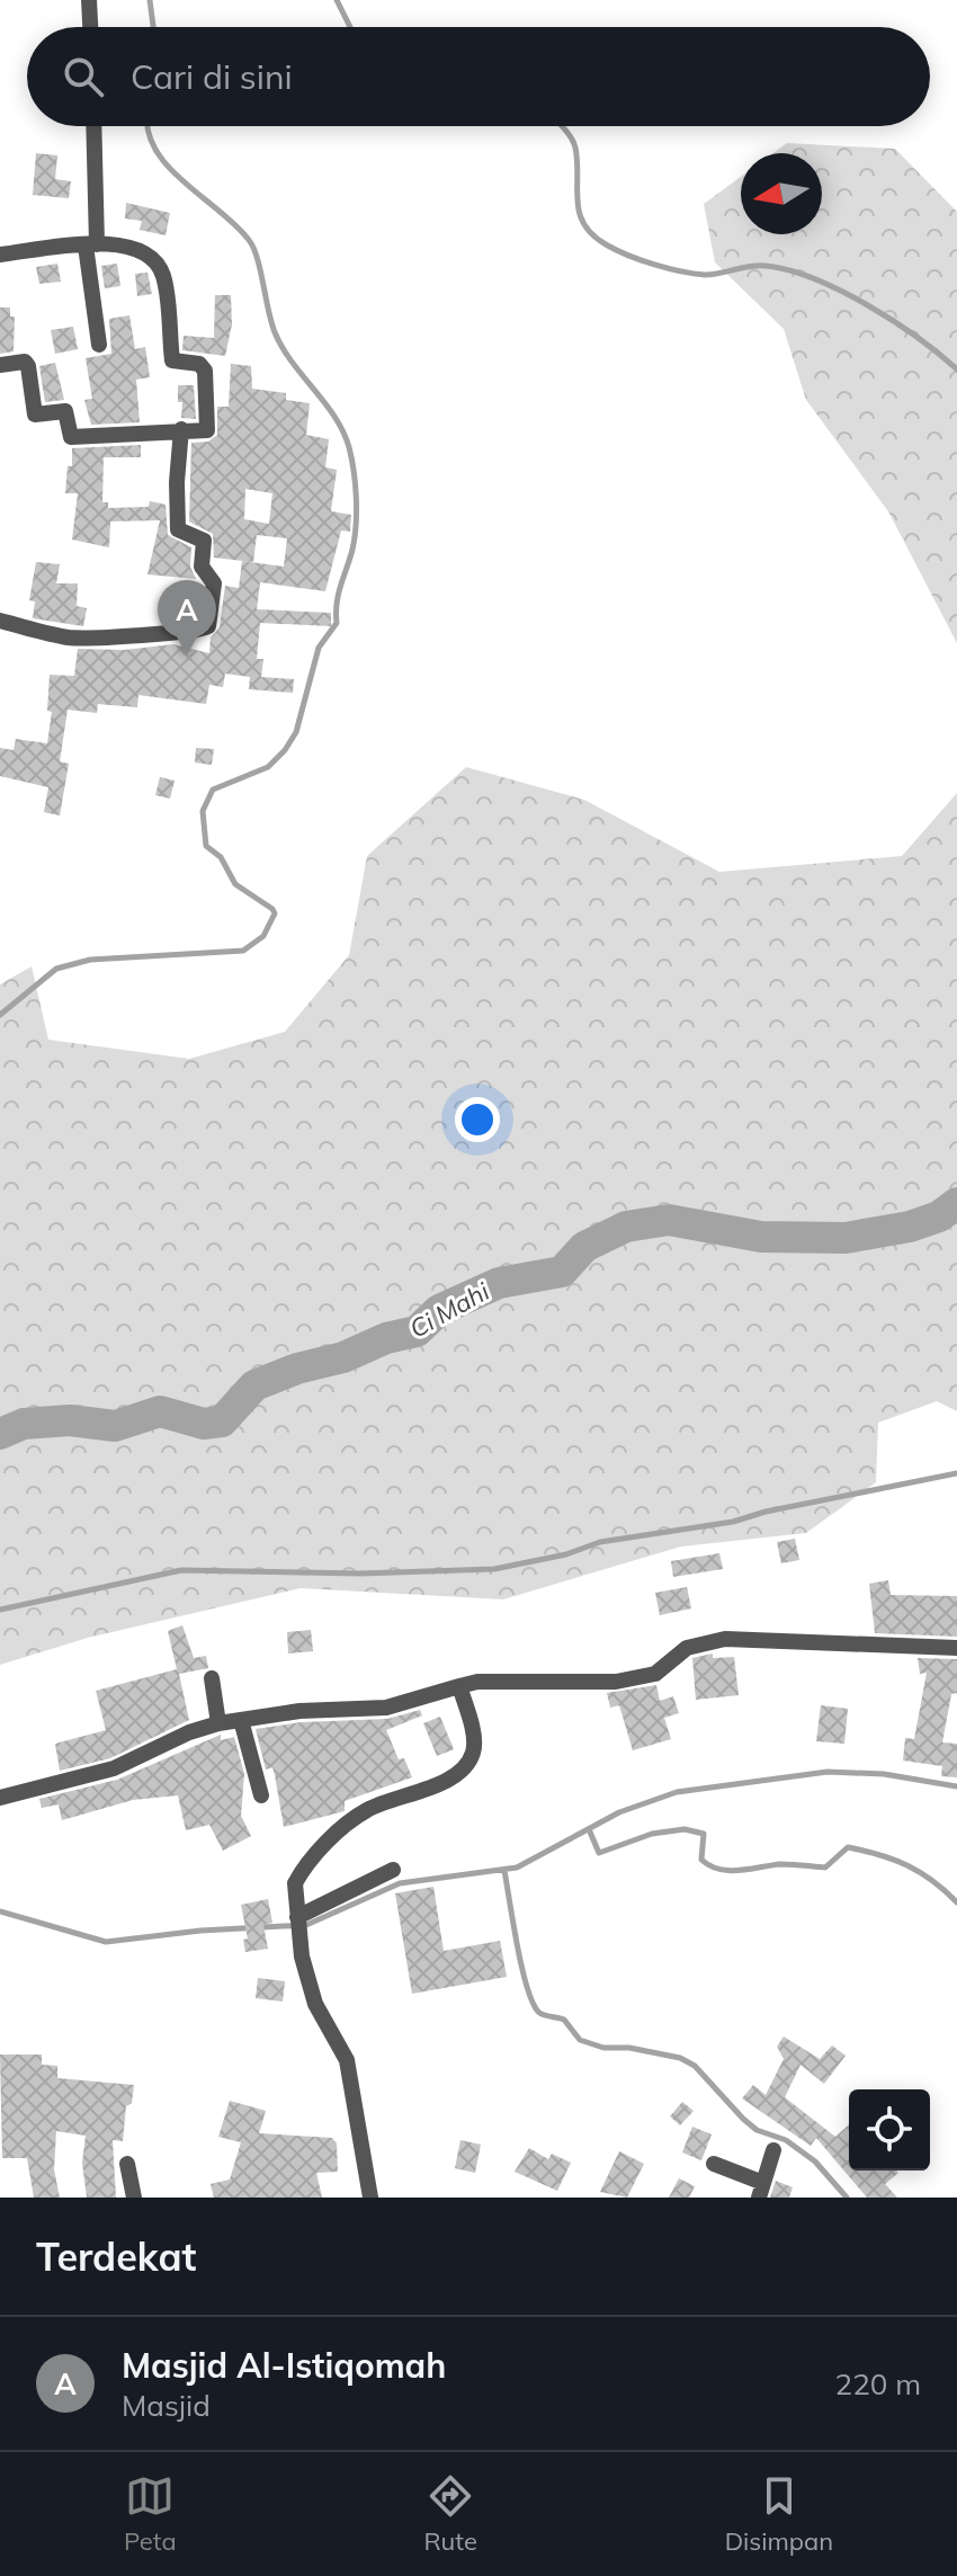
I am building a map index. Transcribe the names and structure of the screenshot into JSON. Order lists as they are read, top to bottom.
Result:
{
  "water": ["Ci Mahi"],
  "north": "left",
  "page": {
    "search": "Cari di sini",
    "pins": "A",
    "heading": "Terdekat",
    "list": [
      {
        "mark": "A",
        "name": "Masjid Al-Istiqomah",
        "note": "Masjid",
        "value": "220 m"
      }
    ],
    "nav": ["Peta", "Rute", "Disimpan"]
  }
}
